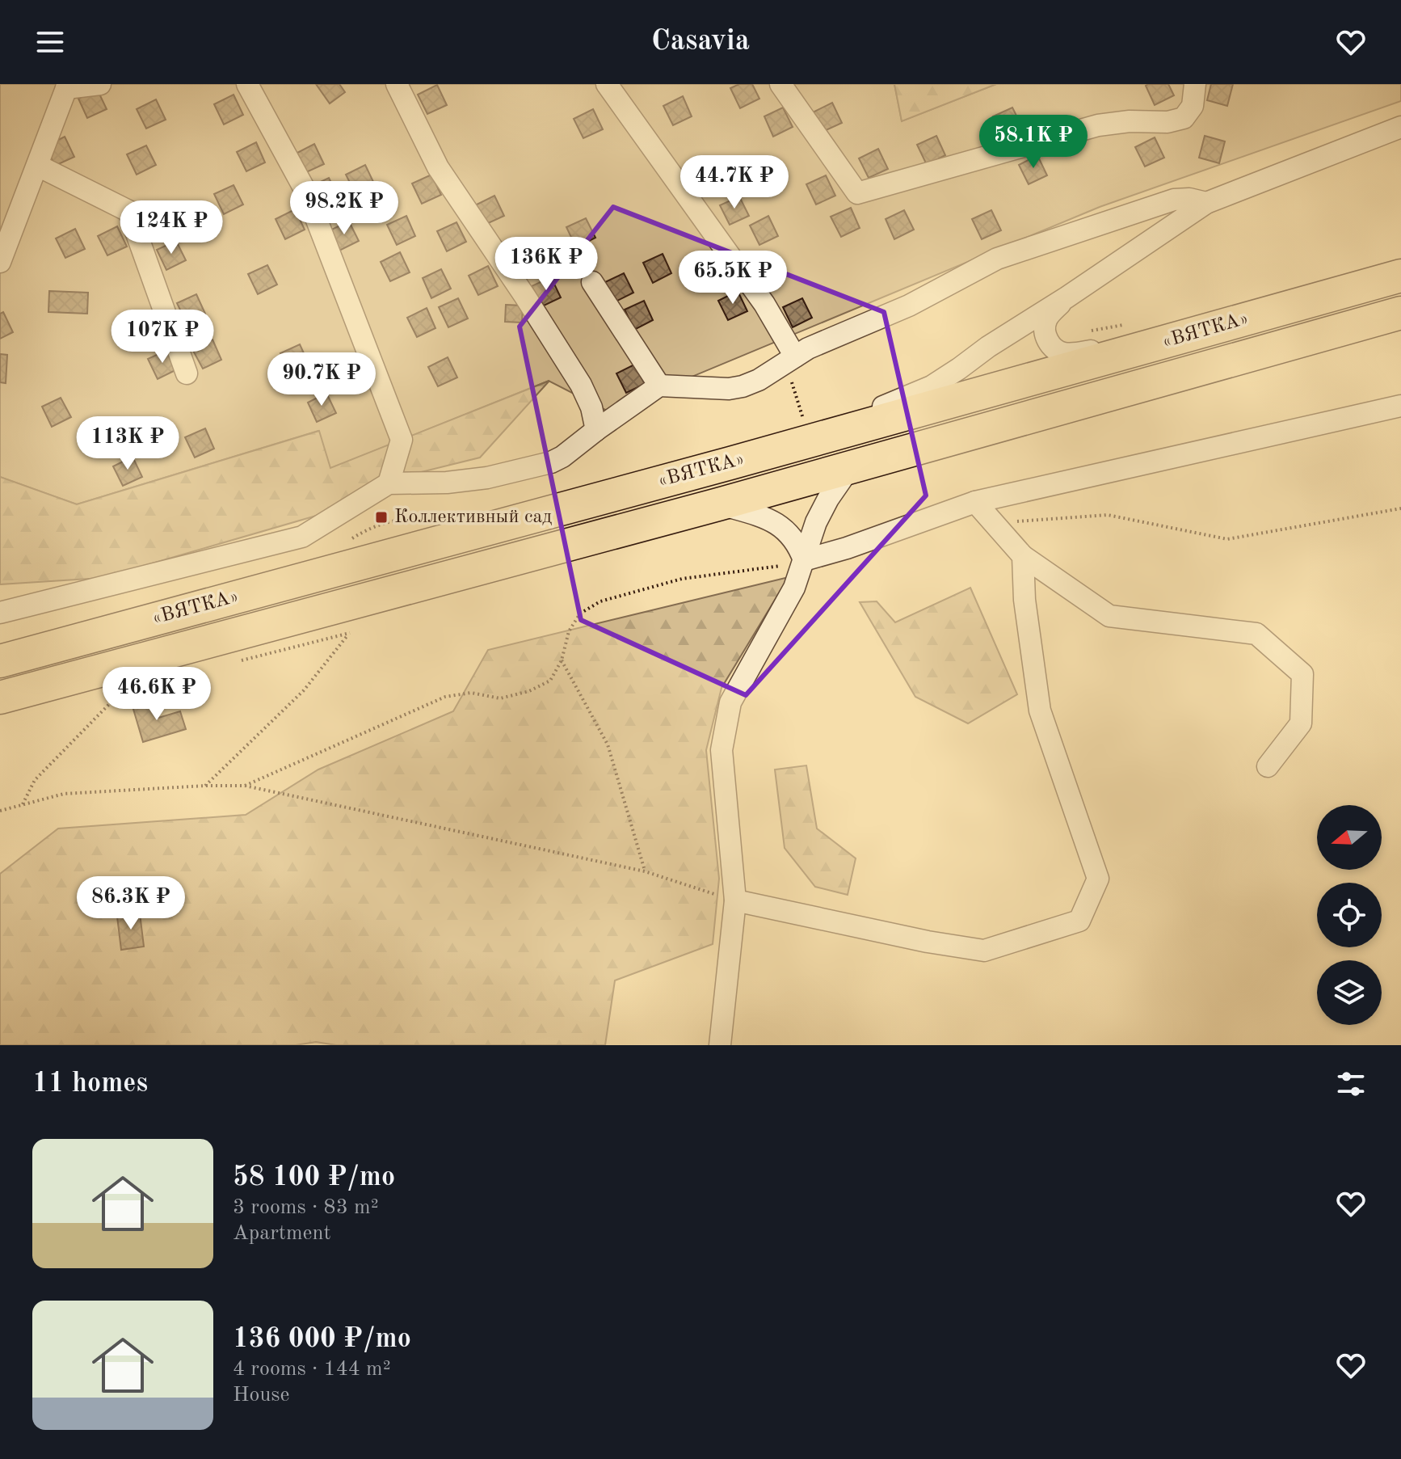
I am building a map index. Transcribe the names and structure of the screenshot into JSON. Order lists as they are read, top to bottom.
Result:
{
  "streets": {
    "highway": ["«ВЯТКА»"]
  },
  "places": {
    "transit": ["Коллективный сад"]
  },
  "north": "left",
  "page": {
    "header": "Casavia",
    "price": [
      "58.1K ₽",
      "44.7K ₽",
      "98.2K ₽",
      "124K ₽",
      "136K ₽",
      "65.5K ₽",
      "107K ₽",
      "90.7K ₽",
      "113K ₽",
      "46.6K ₽",
      "86.3K ₽"
    ],
    "heading": "11 homes",
    "list": [
      {
        "name": "58 100 ₽/mo",
        "note": "3 rooms · 83 m² · Apartment"
      },
      {
        "name": "136 000 ₽/mo",
        "note": "4 rooms · 144 m² · House"
      }
    ]
  }
}
